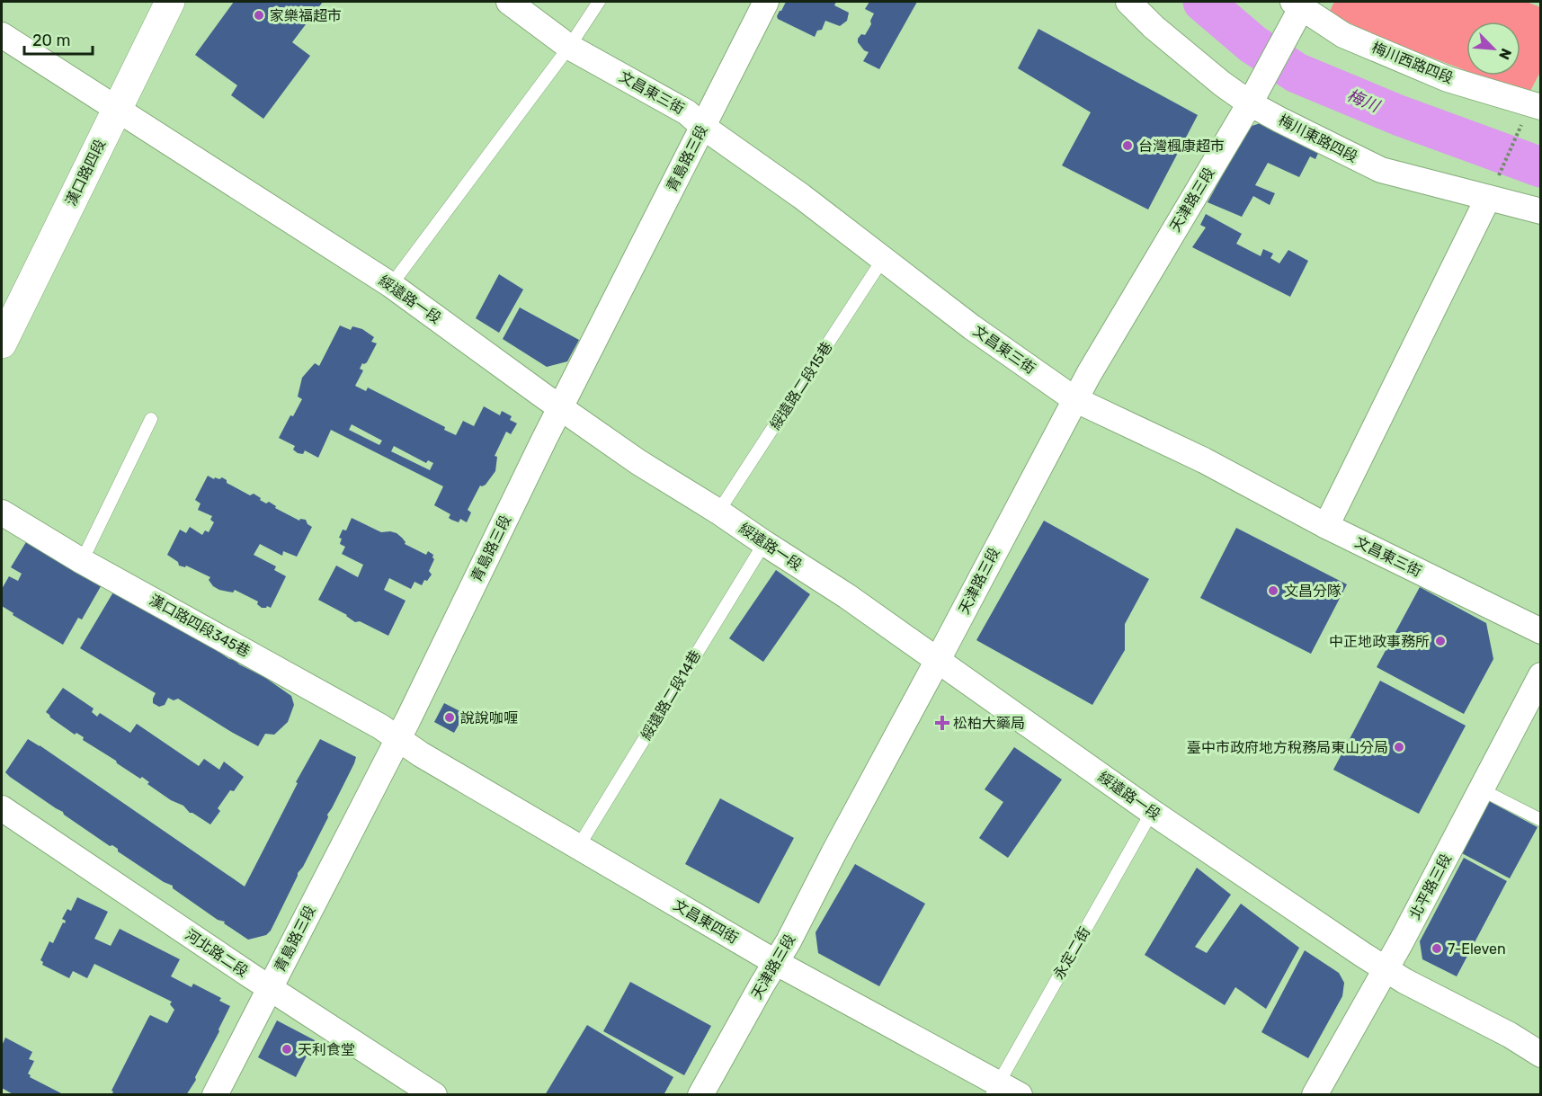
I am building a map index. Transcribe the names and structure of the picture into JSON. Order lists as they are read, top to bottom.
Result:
{
  "streets": {
    "street": [
      "梅川西路四段",
      "文昌東三街",
      "梅川東路四段",
      "青島路三段",
      "漢口路四段",
      "天津路三段",
      "綏遠路一段",
      "漢口路四段345巷",
      "北平路三段",
      "文昌東四街",
      "河北路二段"
    ],
    "lane": ["綏遠路二段15巷", "綏遠路二段14巷", "永定二街"]
  },
  "crossings": [
    ["梅川西路四段", "天津路三段"],
    ["文昌東三街", "青島路三段"],
    ["文昌東三街", "天津路三段"],
    ["文昌東三街", "綏遠路二段15巷"],
    ["梅川東路四段", "天津路三段"],
    ["青島路三段", "綏遠路一段"],
    ["青島路三段", "漢口路四段345巷"],
    ["青島路三段", "文昌東四街"],
    ["青島路三段", "河北路二段"],
    ["漢口路四段", "綏遠路一段"],
    ["天津路三段", "綏遠路一段"],
    ["天津路三段", "文昌東四街"],
    ["綏遠路一段", "綏遠路二段15巷"],
    ["綏遠路一段", "綏遠路二段14巷"],
    ["綏遠路一段", "北平路三段"],
    ["綏遠路一段", "永定二街"],
    ["漢口路四段345巷", "文昌東四街"],
    ["綏遠路二段14巷", "文昌東四街"],
    ["文昌東四街", "永定二街"]
  ],
  "water": ["梅川"],
  "places": {
    "other": [
      "家樂福超市",
      "台灣楓康超市",
      "文昌分隊",
      "中正地政事務所",
      "說說咖喱",
      "臺中市政府地方稅務局東山分局",
      "7-Eleven",
      "天利食堂"
    ],
    "health": ["松柏大藥局"]
  },
  "scale_bar": "20 m",
  "north": "bottom right"
}
